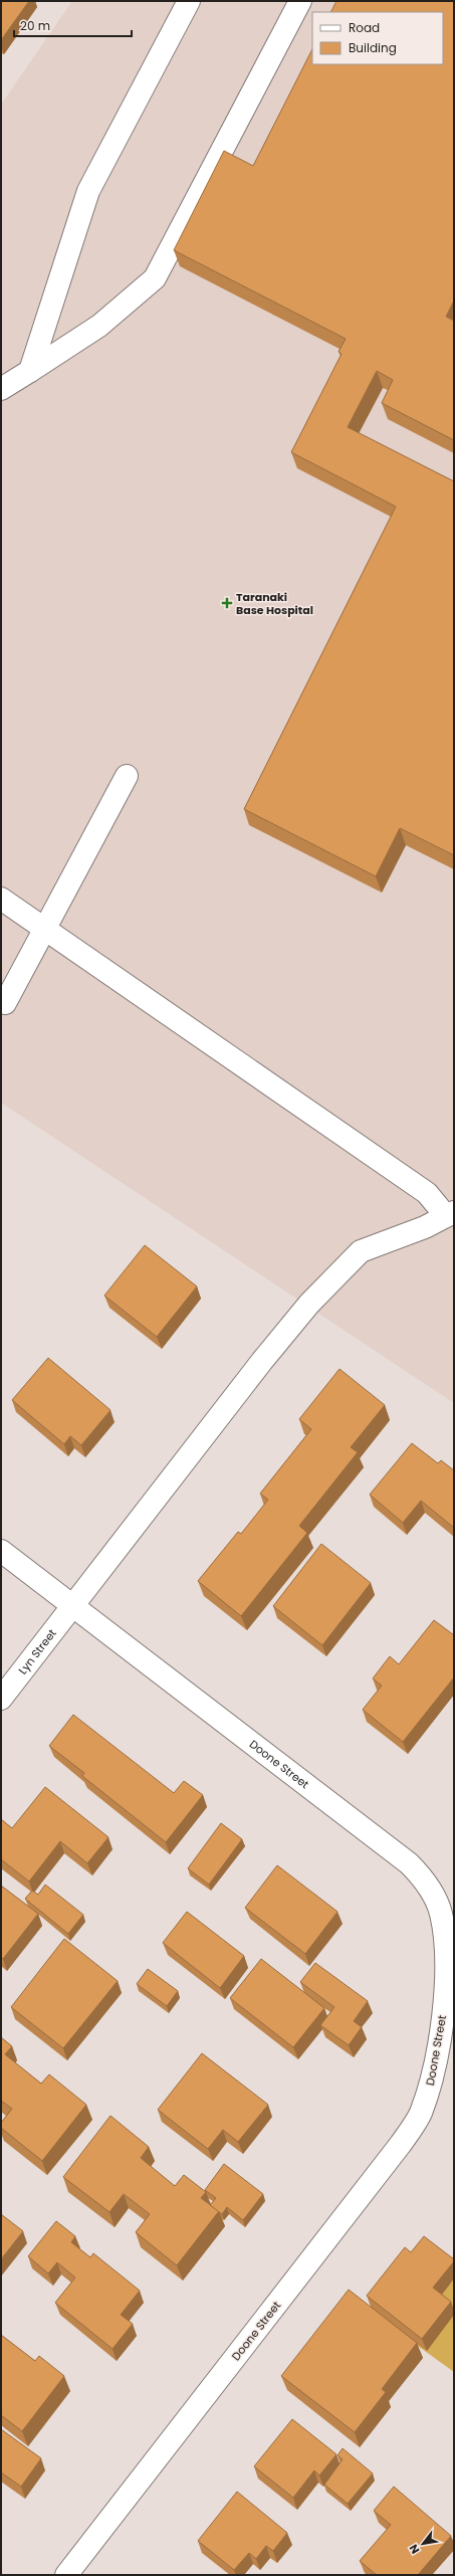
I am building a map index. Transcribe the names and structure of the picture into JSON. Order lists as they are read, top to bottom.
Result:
{
  "streets": {
    "street": ["Lyn Street", "Doone Street"]
  },
  "crossings": [
    ["Lyn Street", "Doone Street"]
  ],
  "places": {
    "health": ["Taranaki Base Hospital"]
  },
  "legend": ["Road", "Building"],
  "scale_bar": "20 m",
  "north": "bottom left"
}
